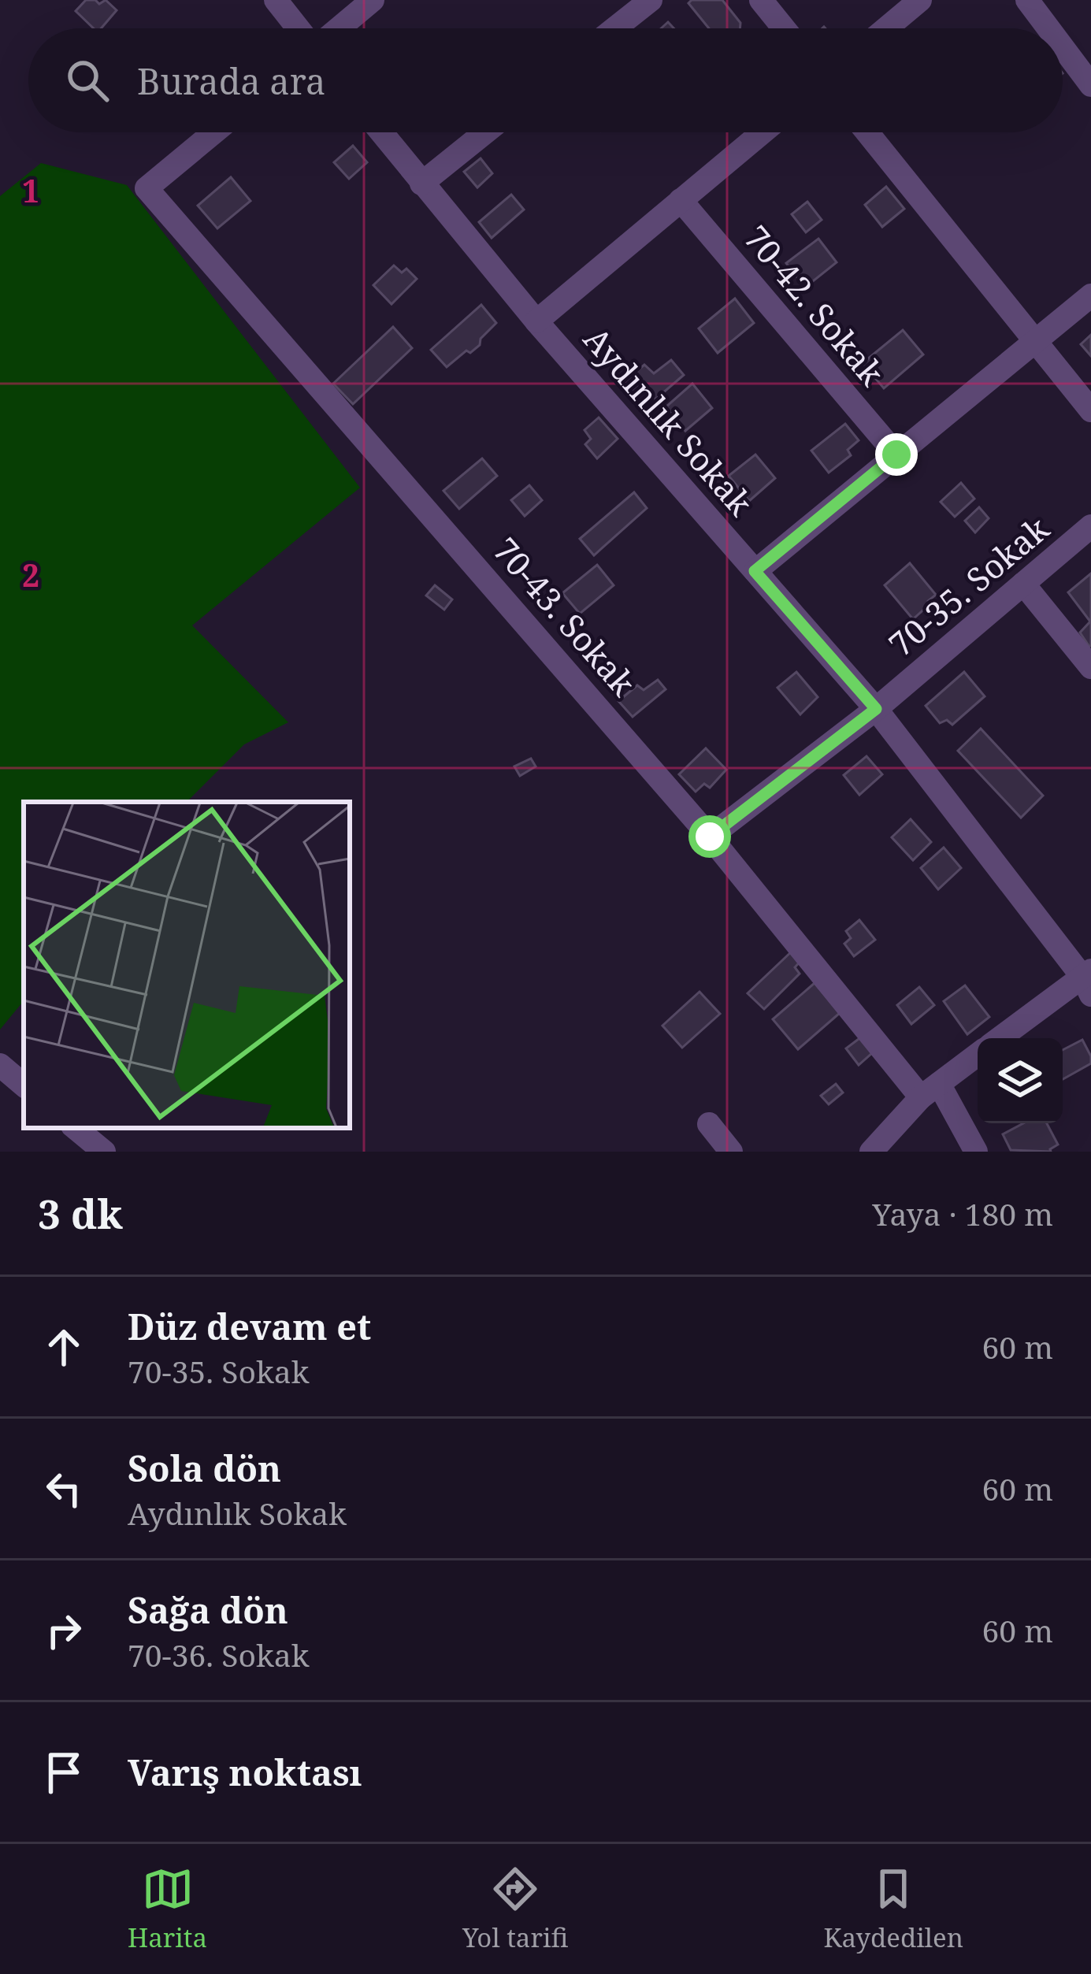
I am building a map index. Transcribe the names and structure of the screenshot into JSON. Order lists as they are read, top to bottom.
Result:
{
  "streets": {
    "street": [
      "70-42. Sokak",
      "Aydınlık Sokak",
      "70-35. Sokak",
      "70-43. Sokak"
    ]
  },
  "crossings": [
    ["Aydınlık Sokak", "70-35. Sokak"],
    ["70-35. Sokak", "70-43. Sokak"]
  ],
  "page": {
    "search": "Burada ara",
    "heading": ["3 dk", "Yaya · 180 m"],
    "list": [
      ["Düz devam et", "70-35. Sokak", "60 m"],
      ["Sola dön", "Aydınlık Sokak", "60 m"],
      ["Sağa dön", "70-36. Sokak", "60 m"],
      "Varış noktası"
    ],
    "nav": ["Harita", "Yol tarifi", "Kaydedilen"]
  },
  "grid": {
    "rows": ["1", "2"]
  }
}
